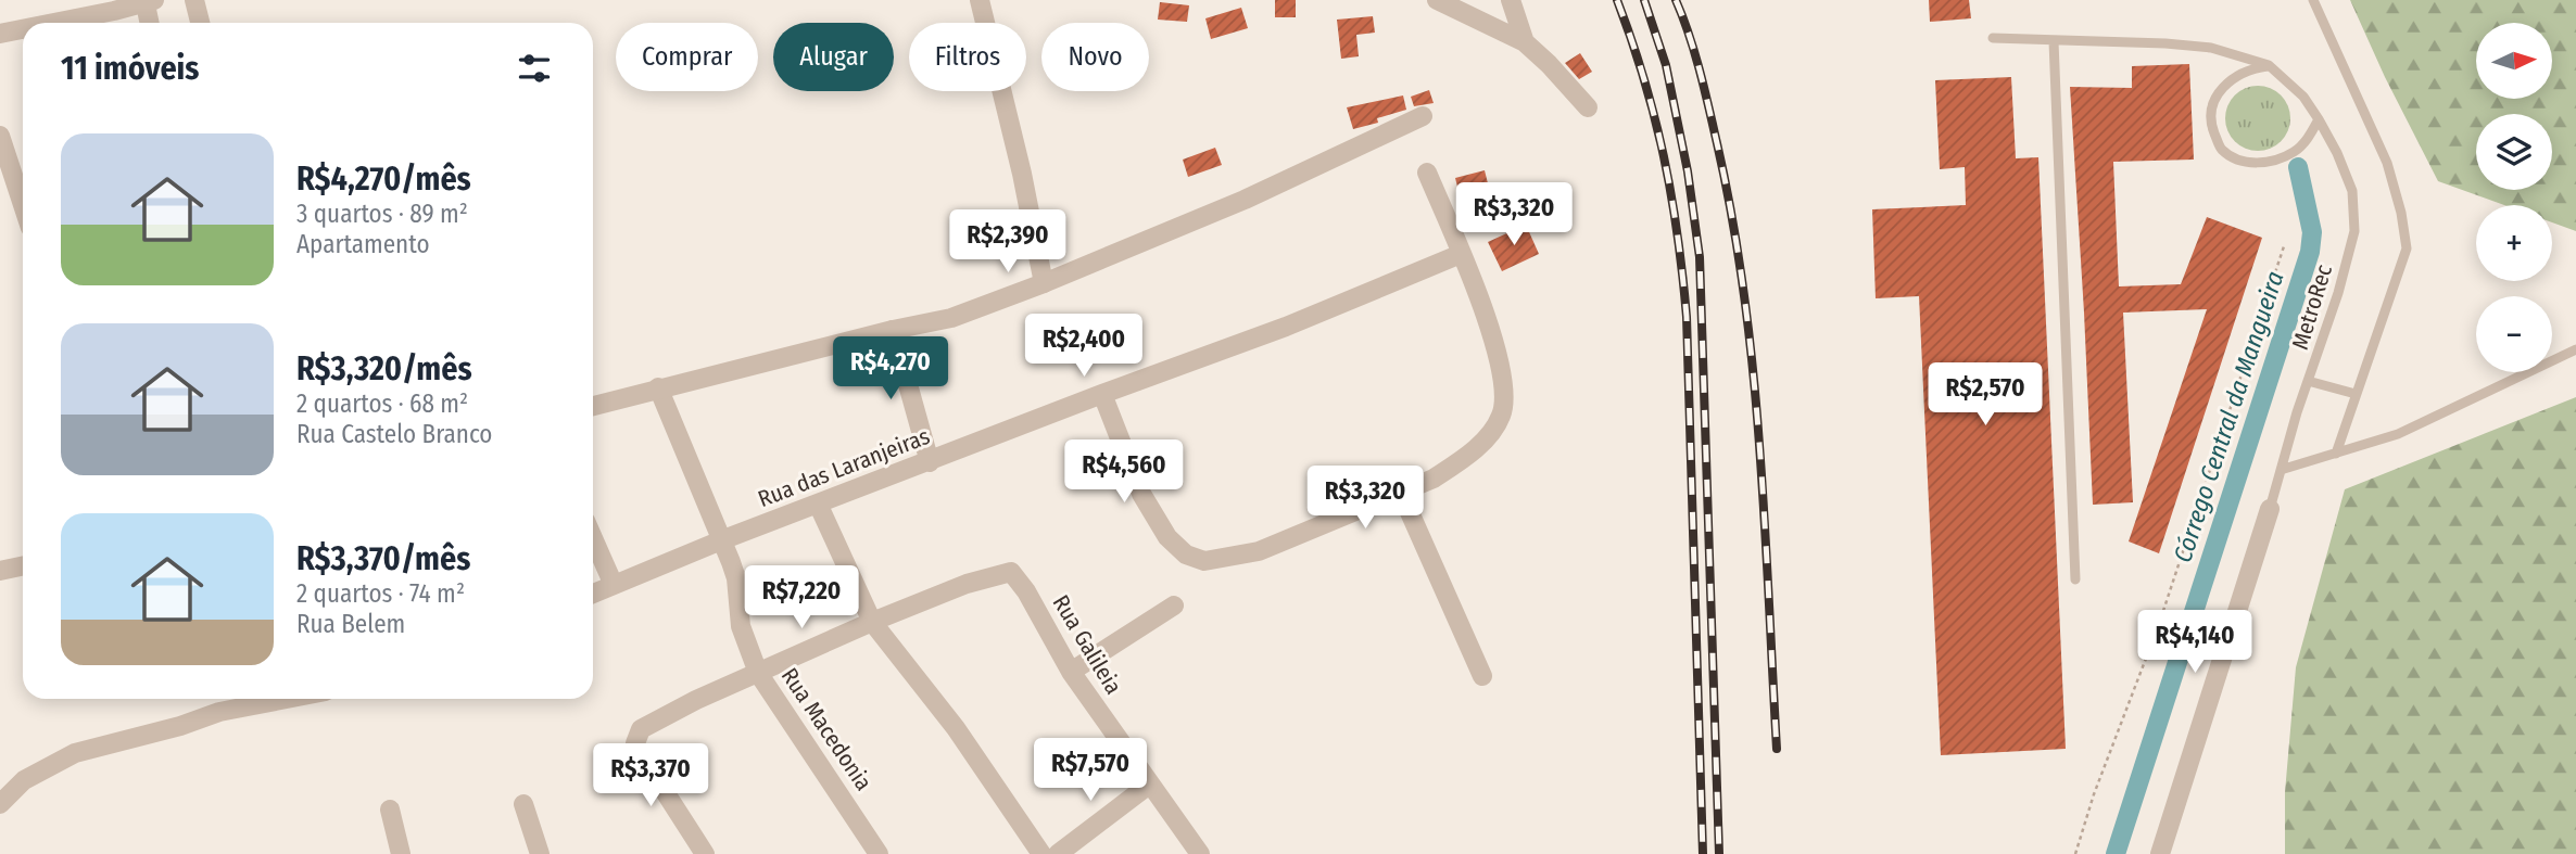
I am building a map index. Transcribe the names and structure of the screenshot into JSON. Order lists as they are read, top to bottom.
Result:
{
  "streets": {
    "street": ["Rua das Laranjeiras", "Rua Galileia", "Rua Macedonia"],
    "lane": ["MetroRec"]
  },
  "crossings": [
    ["Rua das Laranjeiras", "Rua Macedonia"]
  ],
  "water": ["Córrego Central da Mangueira"],
  "north": "right",
  "page": {
    "map_buttons": ["+", "−"],
    "chip": [
      "Comprar",
      "Alugar",
      "Filtros",
      "Novo"
    ],
    "heading": "11 imóveis",
    "list": [
      {
        "name": "R$4,270/mês",
        "note": "3 quartos · 89 m² · Apartamento"
      },
      {
        "name": "R$3,320/mês",
        "note": "2 quartos · 68 m² · Rua Castelo Branco"
      },
      {
        "name": "R$3,370/mês",
        "note": "2 quartos · 74 m² · Rua Belem"
      }
    ],
    "price": [
      "R$3,320",
      "R$2,390",
      "R$2,400",
      "R$4,270",
      "R$2,570",
      "R$4,560",
      "R$3,320",
      "R$7,220",
      "R$4,140",
      "R$7,570",
      "R$3,370"
    ]
  }
}
